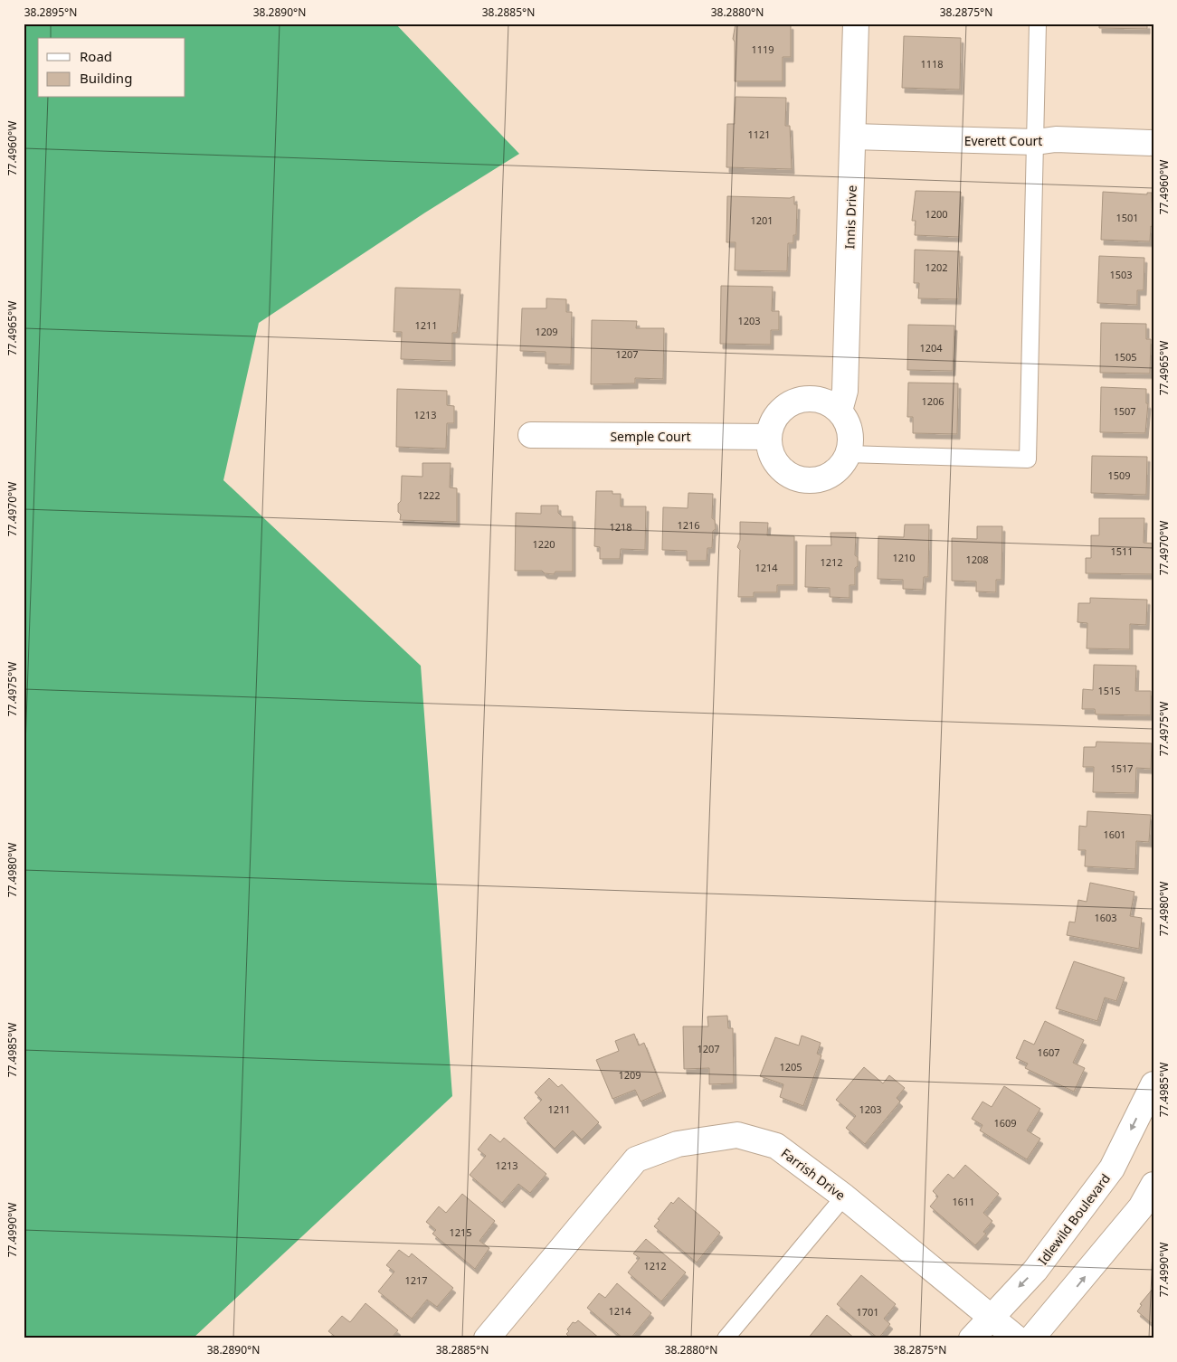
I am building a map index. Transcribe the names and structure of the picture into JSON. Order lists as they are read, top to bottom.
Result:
{
  "streets": {
    "street": [
      "Everett Court",
      "Innis Drive",
      "Semple Court",
      "Farrish Drive",
      "Idlewild Boulevard"
    ]
  },
  "crossings": [
    ["Everett Court", "Innis Drive"],
    ["Innis Drive", "Semple Court"],
    ["Farrish Drive", "Idlewild Boulevard"]
  ],
  "house_numbers": [
    "1119",
    "1118",
    "1121",
    "1200",
    "1501",
    "1201",
    "1202",
    "1503",
    "1203",
    "1211",
    "1209",
    "1204",
    "1207",
    "1505",
    "1206",
    "1507",
    "1213",
    "1509",
    "1222",
    "1216",
    "1218",
    "1220",
    "1511",
    "1210",
    "1208",
    "1212",
    "1214",
    "1515",
    "1517",
    "1601",
    "1603",
    "1207",
    "1607",
    "1205",
    "1209",
    "1211",
    "1203",
    "1609",
    "1213",
    "1611",
    "1215",
    "1212",
    "1217",
    "1214",
    "1701"
  ],
  "legend": ["Road", "Building"],
  "coordinates": [
    "38.2895°N",
    "38.2890°N",
    "38.2885°N",
    "38.2880°N",
    "38.2875°N",
    "77.4960°W",
    "77.4965°W",
    "77.4970°W",
    "77.4975°W",
    "77.4980°W",
    "77.4985°W",
    "77.4990°W"
  ]
}
